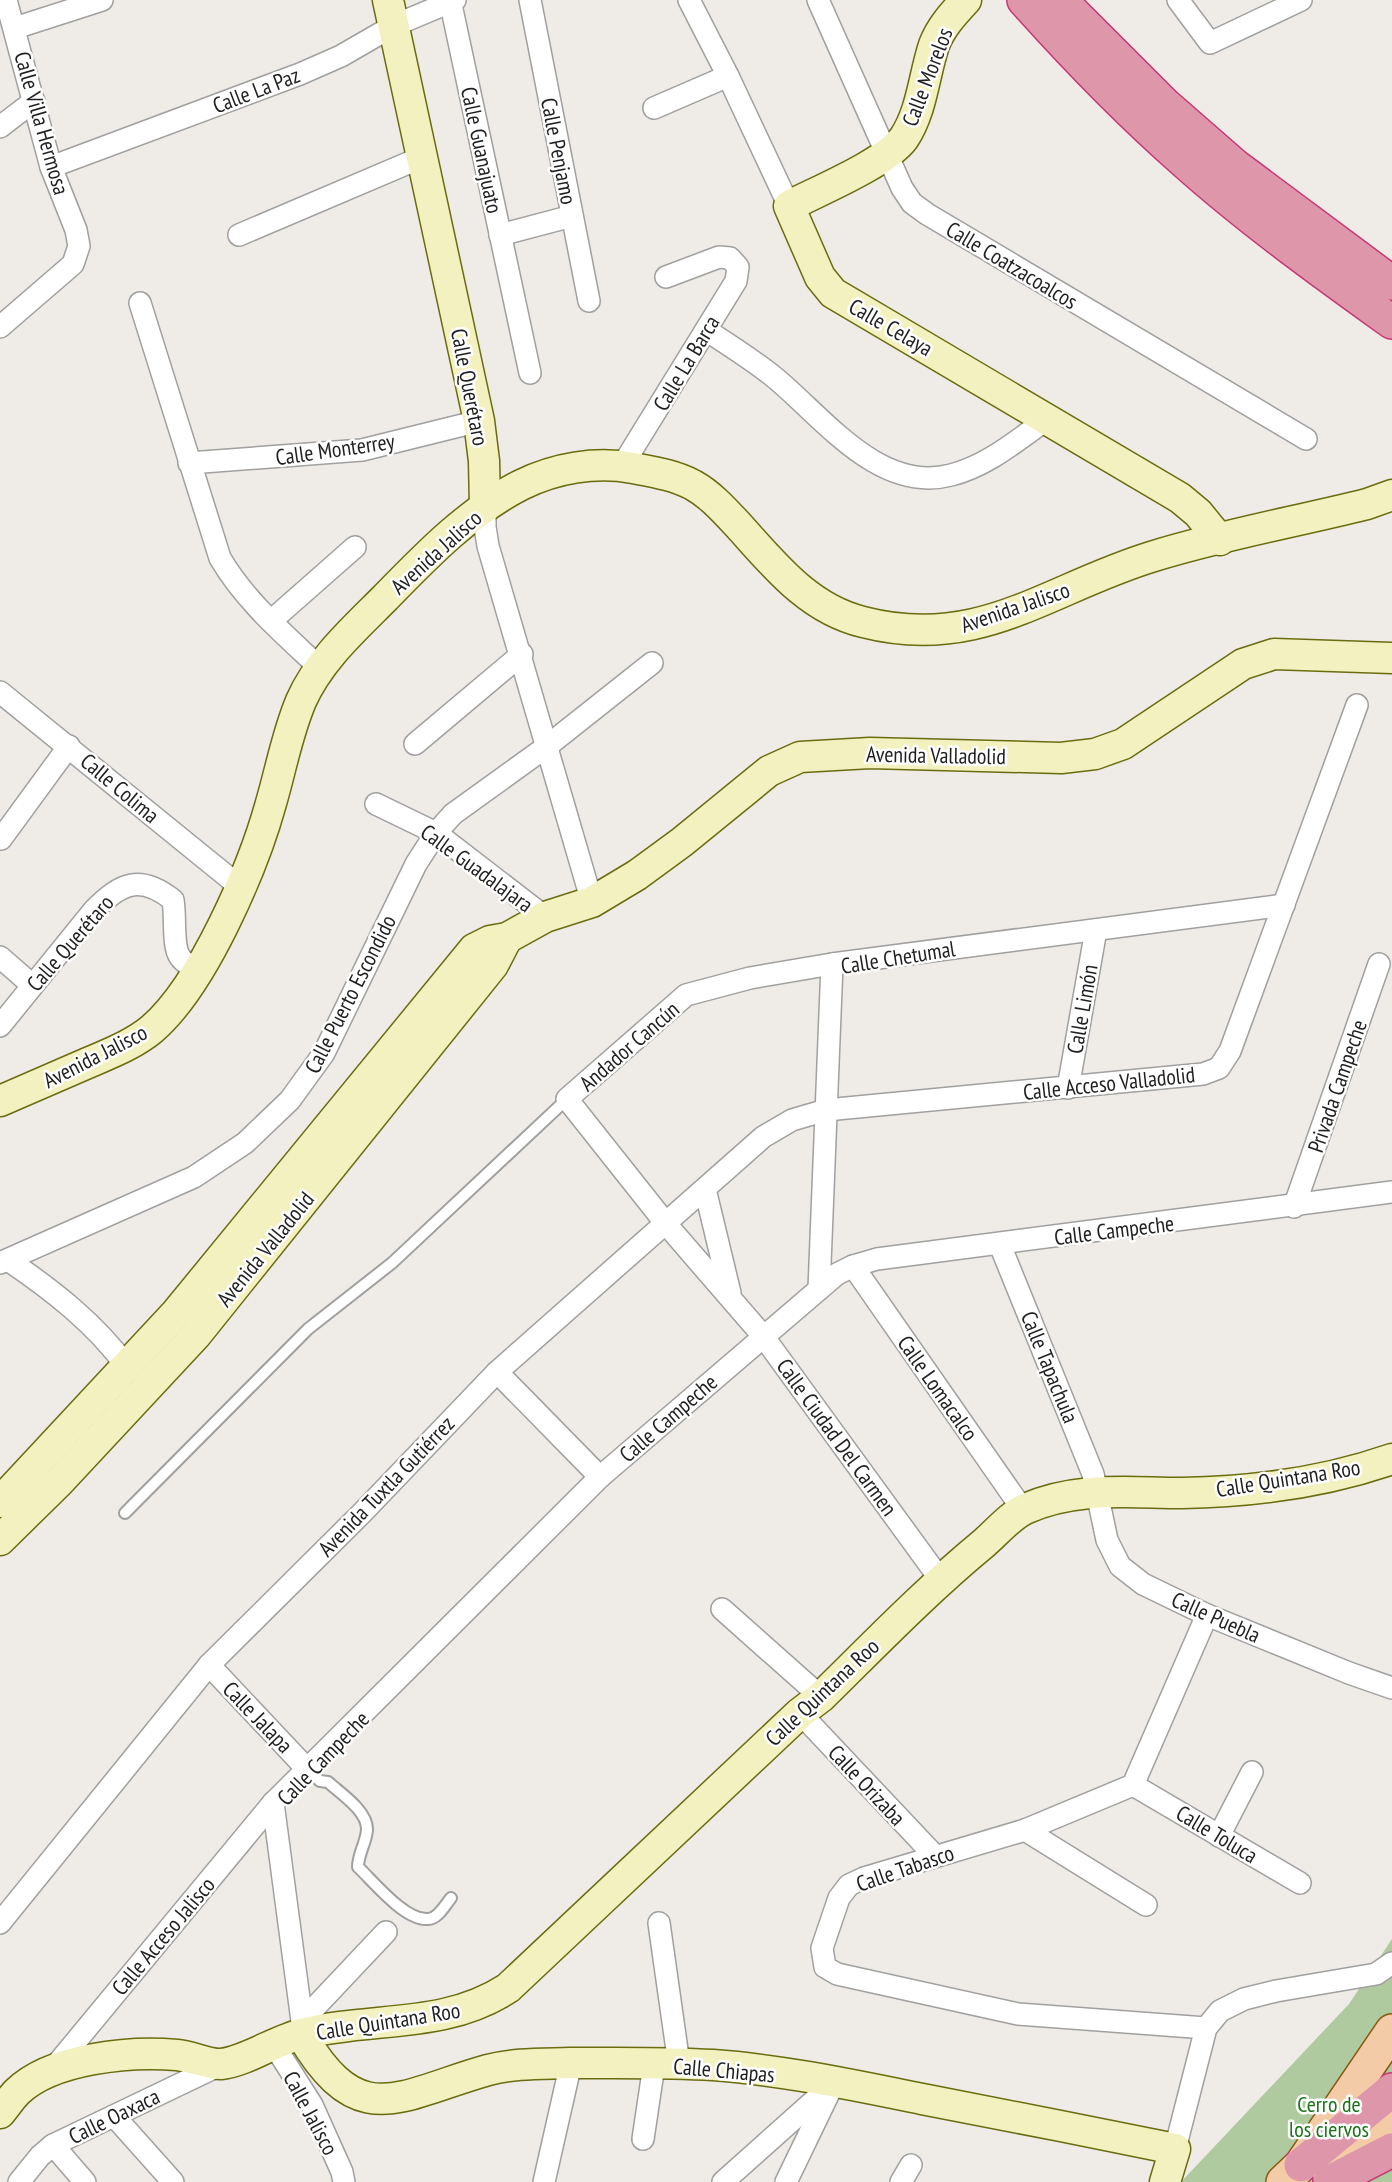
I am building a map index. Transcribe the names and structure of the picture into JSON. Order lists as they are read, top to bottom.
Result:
{
  "streets": {
    "street": [
      "Calle Morelos",
      "Calle La Paz",
      "Calle Villa Hermosa",
      "Calle Guanajuato",
      "Calle Penjamo",
      "Calle Coatzacoalcos",
      "Calle Celaya",
      "Calle La Barca",
      "Calle Querétaro",
      "Calle Monterrey",
      "Avenida Jalisco",
      "Avenida Valladolid",
      "Calle Colima",
      "Calle Guadalajara",
      "Calle Chetumal",
      "Calle Puerto Escondido",
      "Calle Limón",
      "Andador Cancún",
      "Calle Acceso Valladolid",
      "Privada Campeche",
      "Calle Campeche",
      "Calle Tapachula",
      "Calle Lomacalco",
      "Calle Ciudad Del Carmen",
      "Calle Quintana Roo",
      "Avenida Tuxtla Gutiérrez",
      "Calle Puebla",
      "Calle Jalapa",
      "Calle Orizaba",
      "Calle Toluca",
      "Calle Tabasco",
      "Calle Acceso Jalisco",
      "Calle Chiapas",
      "Calle Jalisco",
      "Calle Oaxaca"
    ]
  },
  "crossings": [
    ["Calle Morelos", "Calle Coatzacoalcos"],
    ["Calle La Paz", "Calle Villa Hermosa"],
    ["Calle La Paz", "Calle Guanajuato"],
    ["Calle La Paz", "Calle Querétaro"],
    ["Calle Celaya", "Avenida Jalisco"],
    ["Calle La Barca", "Avenida Jalisco"],
    ["Calle Querétaro", "Calle Monterrey"],
    ["Calle Querétaro", "Avenida Jalisco"],
    ["Calle Querétaro", "Avenida Valladolid"],
    ["Calle Querétaro", "Calle Puerto Escondido"],
    ["Avenida Jalisco", "Calle Colima"],
    ["Avenida Valladolid", "Calle Guadalajara"],
    ["Calle Guadalajara", "Calle Puerto Escondido"],
    ["Calle Chetumal", "Calle Limón"],
    ["Calle Chetumal", "Andador Cancún"],
    ["Calle Chetumal", "Calle Acceso Valladolid"],
    ["Calle Chetumal", "Calle Campeche"],
    ["Calle Chetumal", "Avenida Tuxtla Gutiérrez"],
    ["Calle Limón", "Calle Acceso Valladolid"],
    ["Andador Cancún", "Calle Ciudad Del Carmen"],
    ["Calle Acceso Valladolid", "Avenida Tuxtla Gutiérrez"],
    ["Privada Campeche", "Calle Campeche"],
    ["Calle Campeche", "Calle Tapachula"],
    ["Calle Campeche", "Calle Lomacalco"],
    ["Calle Campeche", "Calle Ciudad Del Carmen"],
    ["Calle Campeche", "Calle Quintana Roo"],
    ["Calle Campeche", "Calle Jalapa"],
    ["Calle Campeche", "Calle Acceso Jalisco"],
    ["Calle Campeche", "Calle Chiapas"],
    ["Calle Campeche", "Calle Jalisco"],
    ["Calle Tapachula", "Calle Quintana Roo"],
    ["Calle Tapachula", "Calle Puebla"],
    ["Calle Lomacalco", "Calle Quintana Roo"],
    ["Calle Ciudad Del Carmen", "Calle Quintana Roo"],
    ["Calle Ciudad Del Carmen", "Avenida Tuxtla Gutiérrez"],
    ["Calle Quintana Roo", "Calle Puebla"],
    ["Calle Quintana Roo", "Calle Orizaba"],
    ["Calle Quintana Roo", "Calle Chiapas"],
    ["Calle Quintana Roo", "Calle Jalisco"],
    ["Avenida Tuxtla Gutiérrez", "Calle Jalapa"],
    ["Calle Orizaba", "Calle Tabasco"],
    ["Calle Toluca", "Calle Tabasco"],
    ["Calle Chiapas", "Calle Jalisco"],
    ["Calle Jalisco", "Calle Oaxaca"]
  ],
  "parks": ["Cerro de los ciervos"]
}
